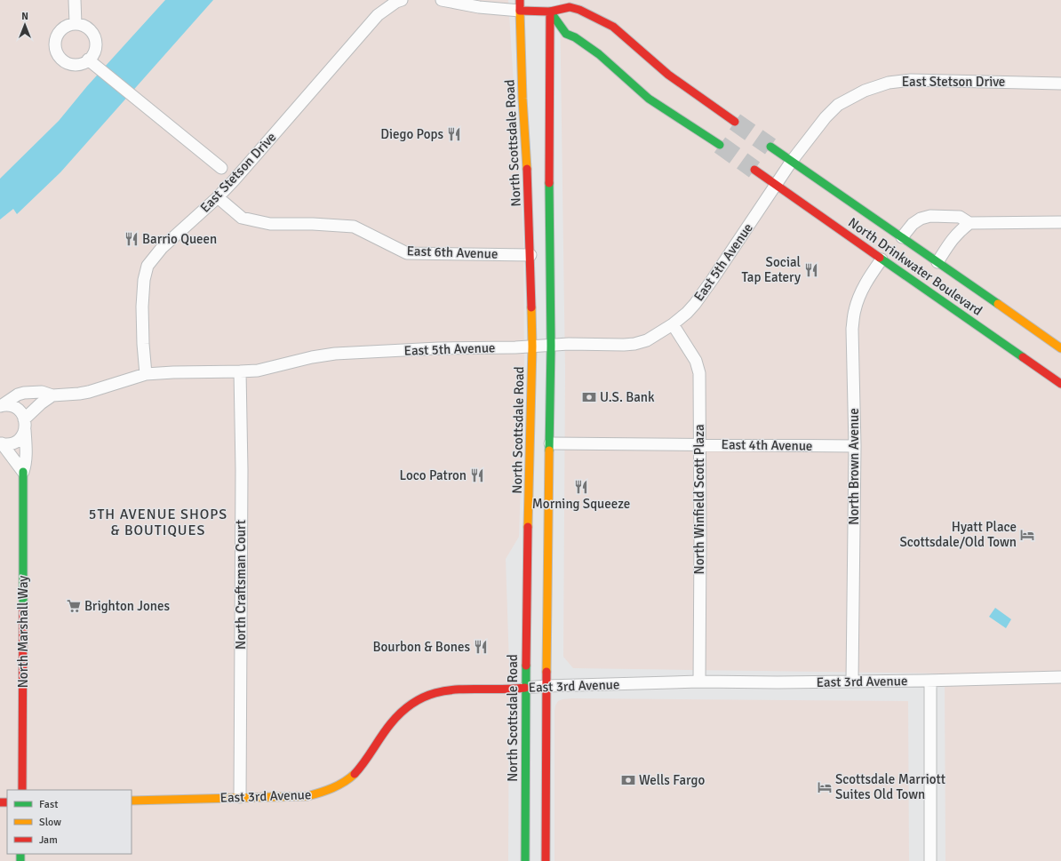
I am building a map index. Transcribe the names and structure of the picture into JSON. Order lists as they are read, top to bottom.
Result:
{
  "streets": {
    "main road": [
      "North Scottsdale Road",
      "North Drinkwater Boulevard",
      "North Marshall Way",
      "East 3rd Avenue"
    ],
    "street": [
      "East Stetson Drive",
      "East 6th Avenue",
      "East 5th Avenue",
      "East 4th Avenue",
      "North Brown Avenue",
      "North Winfield Scott Plaza",
      "North Craftsman Court"
    ]
  },
  "crossings": [
    ["East Stetson Drive", "East 6th Avenue"],
    ["East Stetson Drive", "East 5th Avenue"],
    ["East Stetson Drive", "North Drinkwater Boulevard"],
    ["North Scottsdale Road", "East 6th Avenue"],
    ["North Scottsdale Road", "East 5th Avenue"],
    ["North Scottsdale Road", "East 3rd Avenue"],
    ["East 5th Avenue", "North Drinkwater Boulevard"],
    ["East 5th Avenue", "North Winfield Scott Plaza"],
    ["East 5th Avenue", "North Craftsman Court"],
    ["North Drinkwater Boulevard", "North Brown Avenue"],
    ["East 4th Avenue", "North Brown Avenue"],
    ["East 4th Avenue", "North Winfield Scott Plaza"],
    ["North Brown Avenue", "East 3rd Avenue"],
    ["North Winfield Scott Plaza", "East 3rd Avenue"],
    ["North Craftsman Court", "East 3rd Avenue"]
  ],
  "districts": ["5TH AVENUE SHOPS & BOUTIQUES"],
  "places": {
    "restaurant": [
      "Diego Pops",
      "Barrio Queen",
      "Social Tap Eatery",
      "Loco Patron",
      "Morning Squeeze",
      "Bourbon & Bones"
    ],
    "bank": ["U.S. Bank", "Wells Fargo"],
    "hotel": ["Hyatt Place Scottsdale/Old Town", "Scottsdale Marriott Suites Old Town"],
    "supermarket": ["Brighton Jones"]
  },
  "legend": ["Fast", "Slow", "Jam"],
  "north": "top"
}
